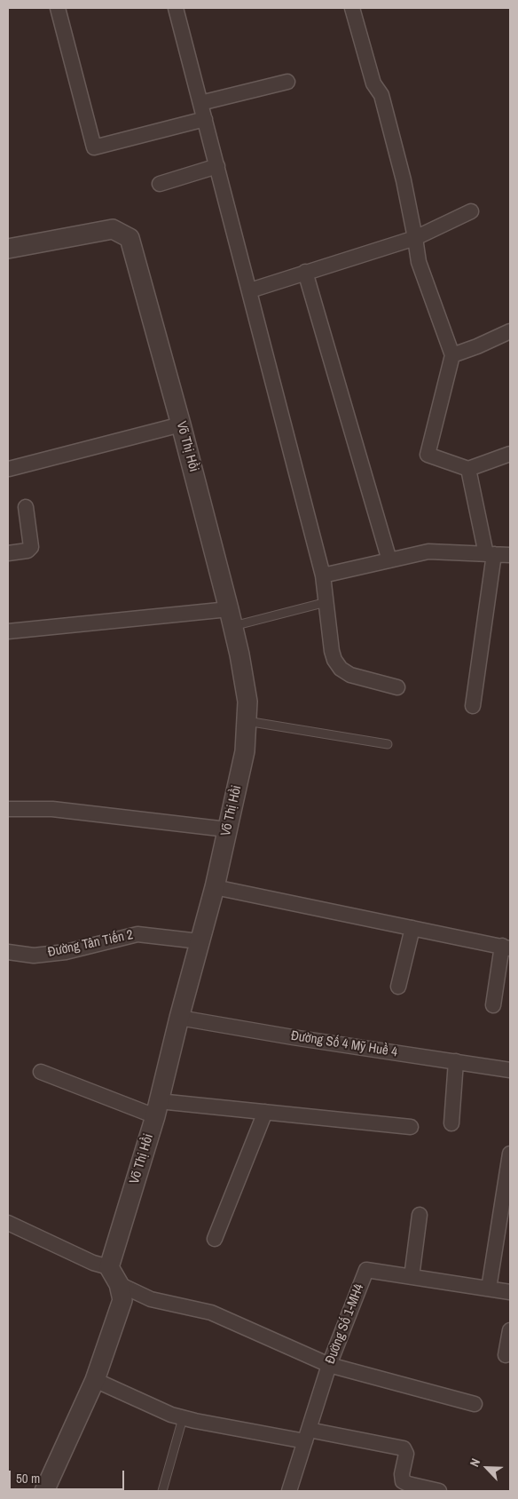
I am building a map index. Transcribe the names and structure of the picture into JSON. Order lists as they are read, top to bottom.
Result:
{
  "streets": {
    "street": [
      "Võ Thị Hồi",
      "Đường Tân Tiến 2",
      "Đường Số 4 Mỹ Huề 4",
      "Đường Số 1-MH4"
    ]
  },
  "crossings": [
    ["Võ Thị Hồi", "Đường Tân Tiến 2"],
    ["Võ Thị Hồi", "Đường Số 4 Mỹ Huề 4"]
  ],
  "scale_bar": "50 m",
  "north": "top left"
}
